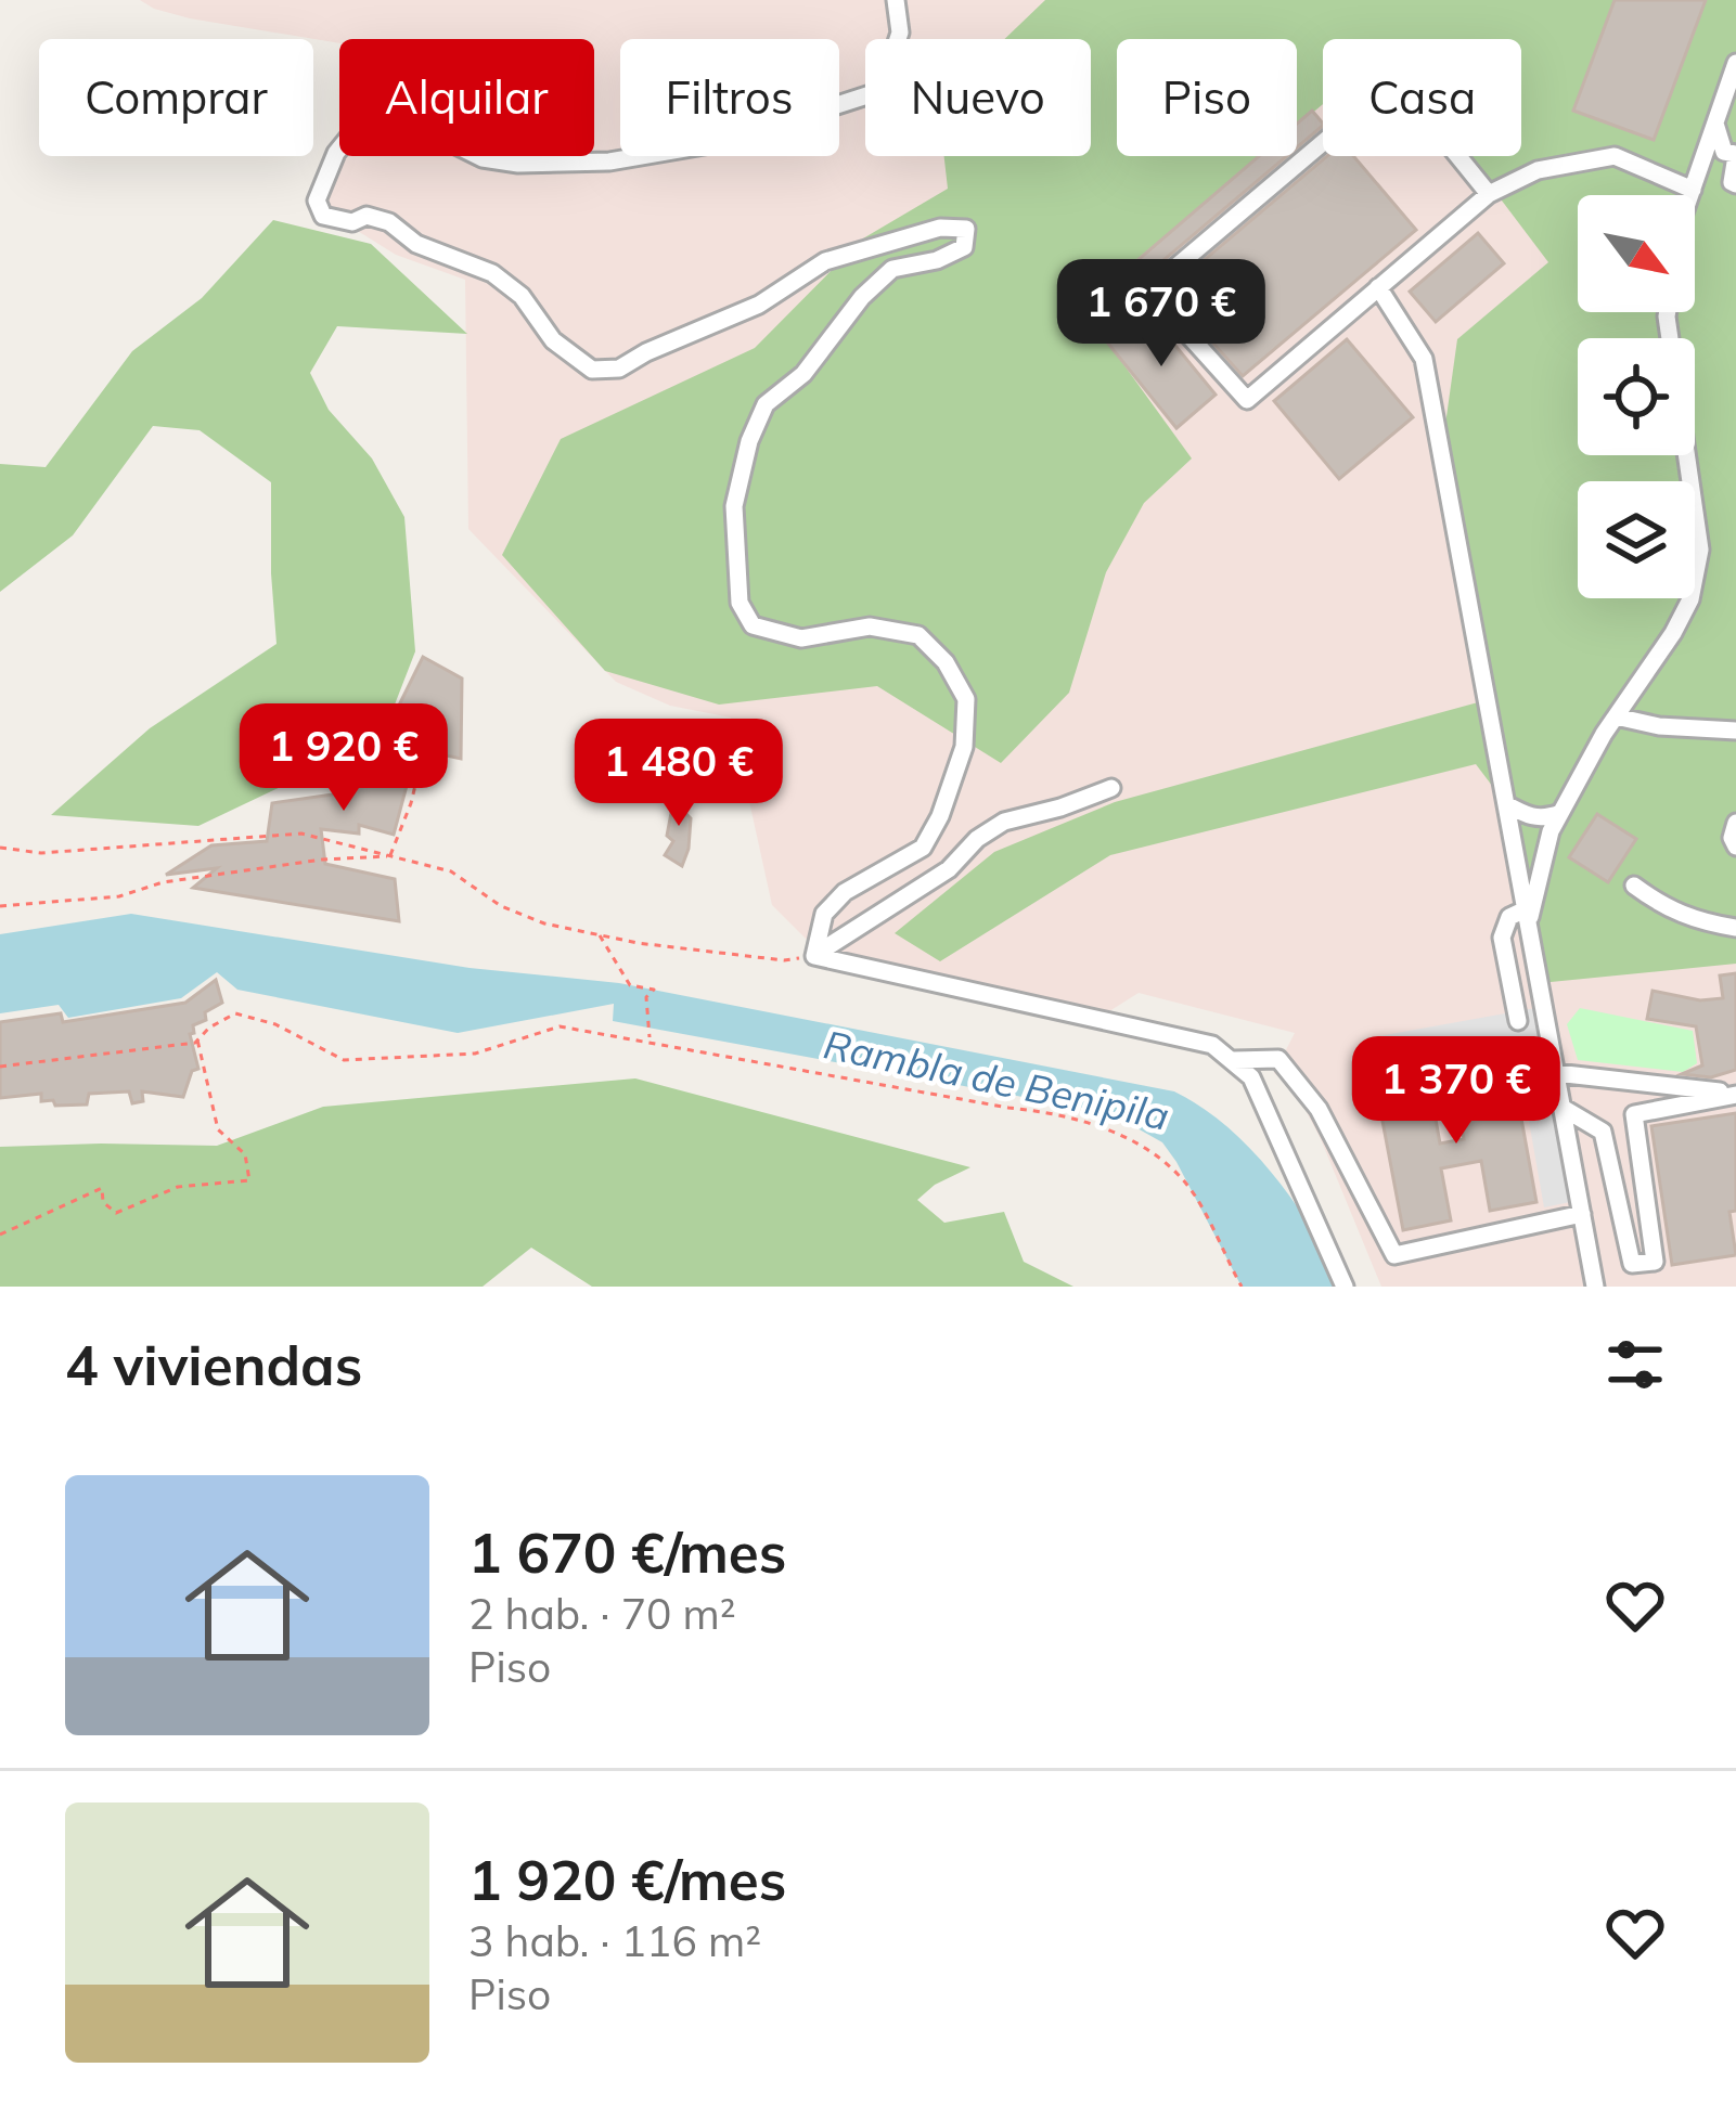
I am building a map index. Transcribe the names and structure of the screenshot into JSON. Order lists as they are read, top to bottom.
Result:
{
  "water": ["Rambla de Benipila"],
  "north": "bottom right",
  "page": {
    "chip": [
      "Comprar",
      "Alquilar",
      "Filtros",
      "Nuevo",
      "Piso",
      "Casa"
    ],
    "price": [
      "1 670 €",
      "1 920 €",
      "1 480 €",
      "1 370 €"
    ],
    "heading": "4 viviendas",
    "list": [
      {
        "name": "1 670 €/mes",
        "note": "2 hab. · 70 m² · Piso"
      },
      {
        "name": "1 920 €/mes",
        "note": "3 hab. · 116 m² · Piso"
      }
    ]
  }
}
